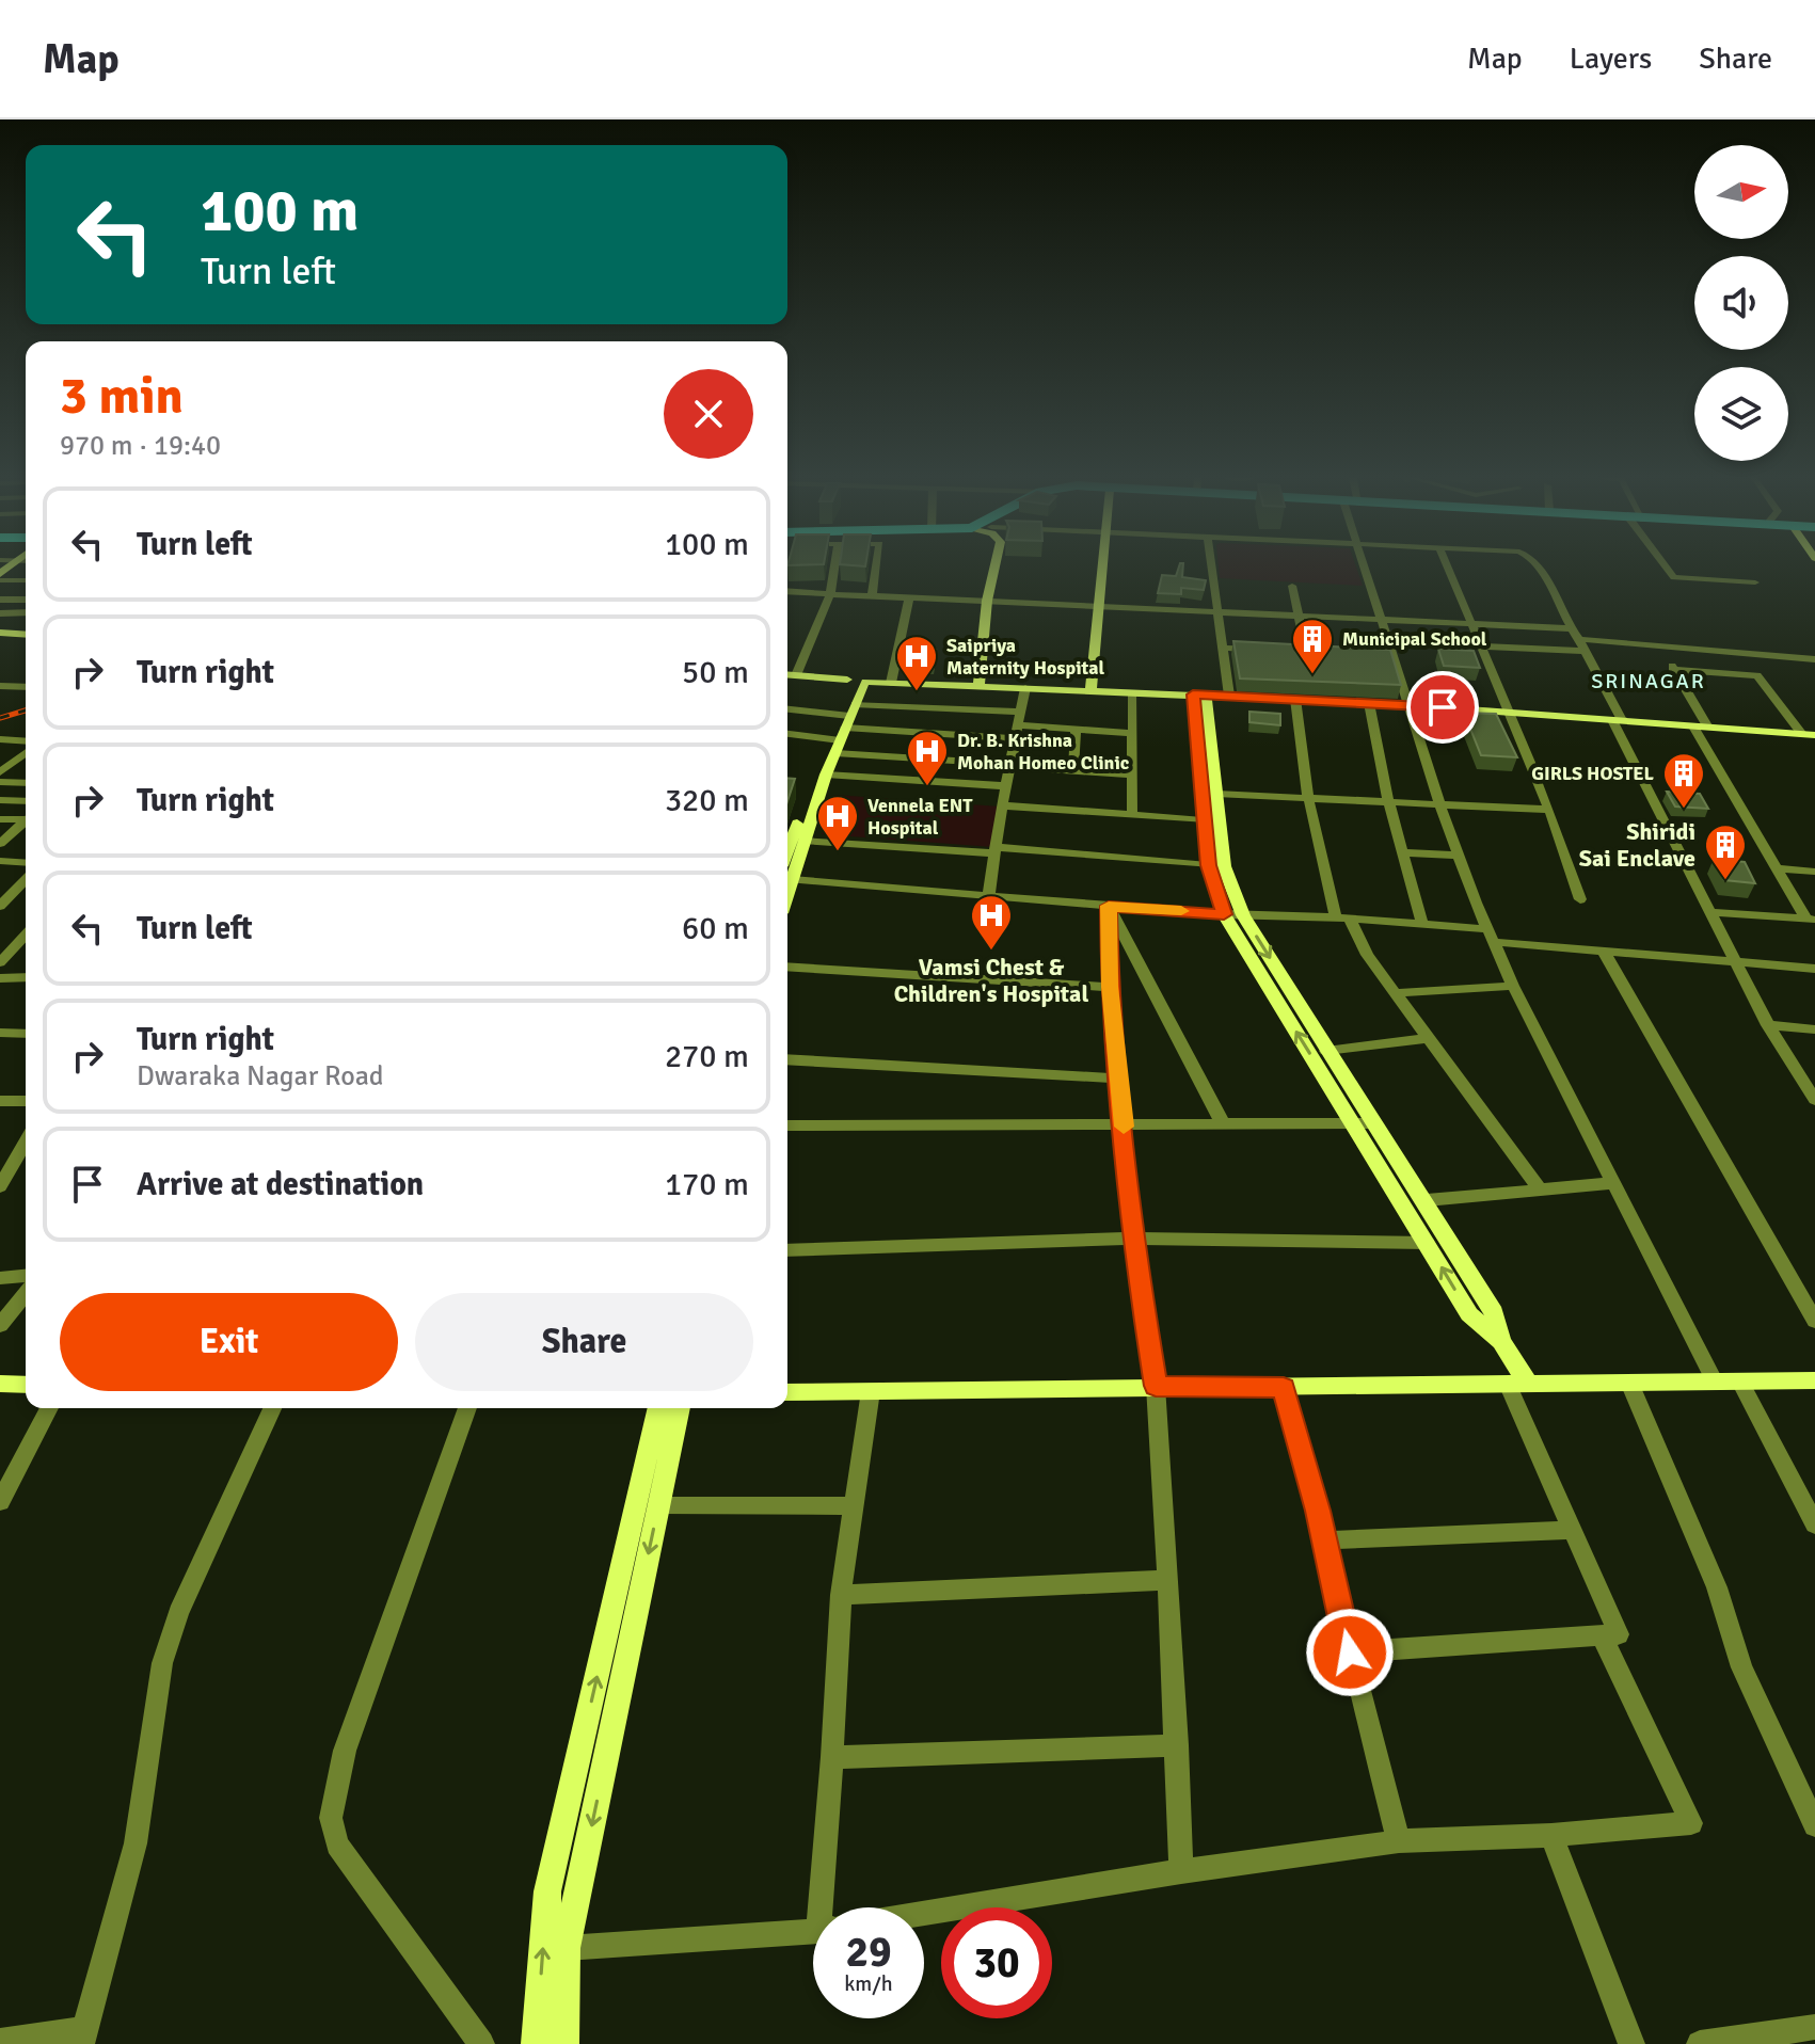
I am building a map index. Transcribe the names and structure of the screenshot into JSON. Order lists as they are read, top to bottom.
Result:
{
  "districts": ["SRINAGAR"],
  "places": {
    "building": ["Municipal School", "GIRLS HOSTEL", "Shiridi Sai Enclave"],
    "hospital": [
      "Saipriya Maternity Hospital",
      "Dr. B. Krishna Mohan Homeo Clinic",
      "Vennela ENT Hospital",
      "Vamsi Chest & Children's Hospital"
    ]
  },
  "north": "right",
  "page": {
    "header": "Map",
    "nav": ["Map", "Layers", "Share"],
    "turn": ["100 m", "Turn left"],
    "heading": ["3 min", "970 m · 19:40"],
    "list": [
      {
        "name": "Turn left",
        "value": "100 m"
      },
      {
        "name": "Turn right",
        "value": "50 m"
      },
      {
        "name": "Turn right",
        "value": "320 m"
      },
      {
        "name": "Turn left",
        "value": "60 m"
      },
      {
        "name": "Turn right",
        "note": "Dwaraka Nagar Road",
        "value": "270 m"
      },
      {
        "name": "Arrive at destination",
        "value": "170 m"
      }
    ],
    "buttons": ["Exit", "Share"],
    "speed": "29 km/h",
    "limit": "30"
  }
}
